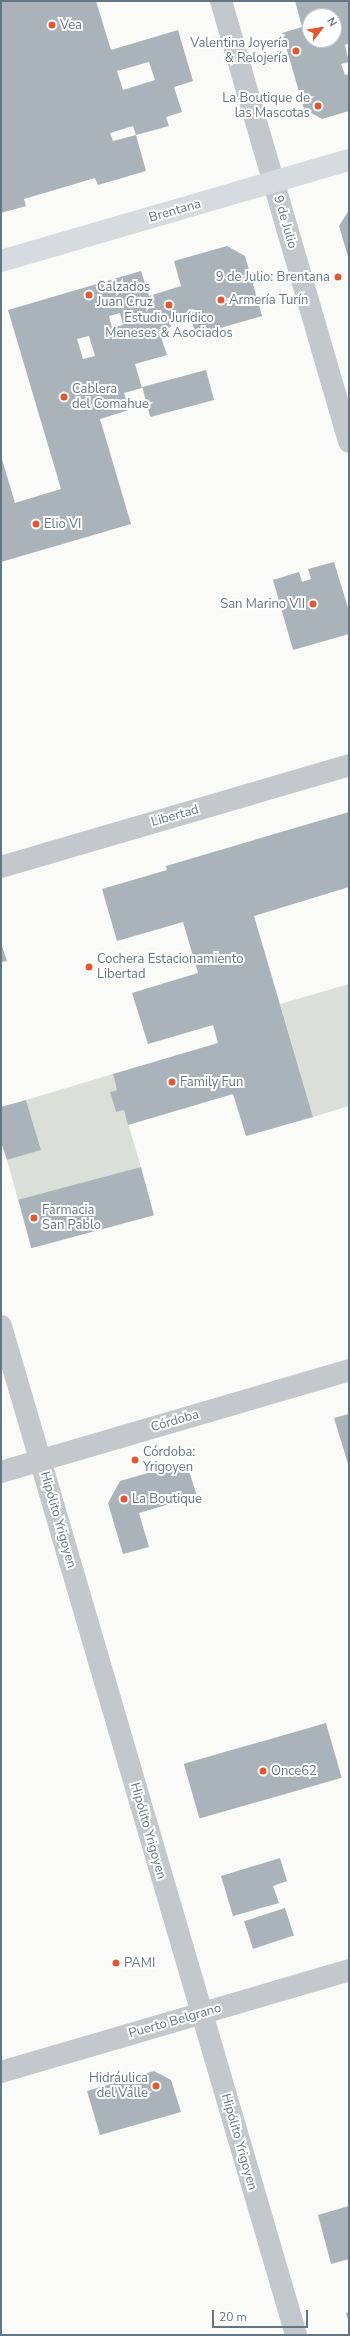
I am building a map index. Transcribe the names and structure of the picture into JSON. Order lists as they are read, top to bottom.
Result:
{
  "streets": {
    "main road": ["Brentana"],
    "street": [
      "9 de Julio",
      "Libertad",
      "Córdoba",
      "Hipólito Yrigoyen",
      "Puerto Belgrano"
    ]
  },
  "crossings": [
    ["Brentana", "9 de Julio"],
    ["Córdoba", "Hipólito Yrigoyen"],
    ["Hipólito Yrigoyen", "Puerto Belgrano"]
  ],
  "places": [
    "Vea",
    "Valentina Joyería & Relojería",
    "La Boutique de las Mascotas",
    "9 de Julio: Brentana",
    "Calzados Juan Cruz",
    "Armería Turín",
    "Estudio Jurídico Meneses & Asociados",
    "Cablera del Comahue",
    "Elio VI",
    "San Marino VII",
    "Cochera Estacionamiento Libertad",
    "Family Fun",
    "Farmacia San Pablo",
    "Córdoba: Yrigoyen",
    "La Boutique",
    "Once62",
    "PAMI",
    "Hidráulica del Valle"
  ],
  "scale_bar": "20 m",
  "north": "top right"
}
